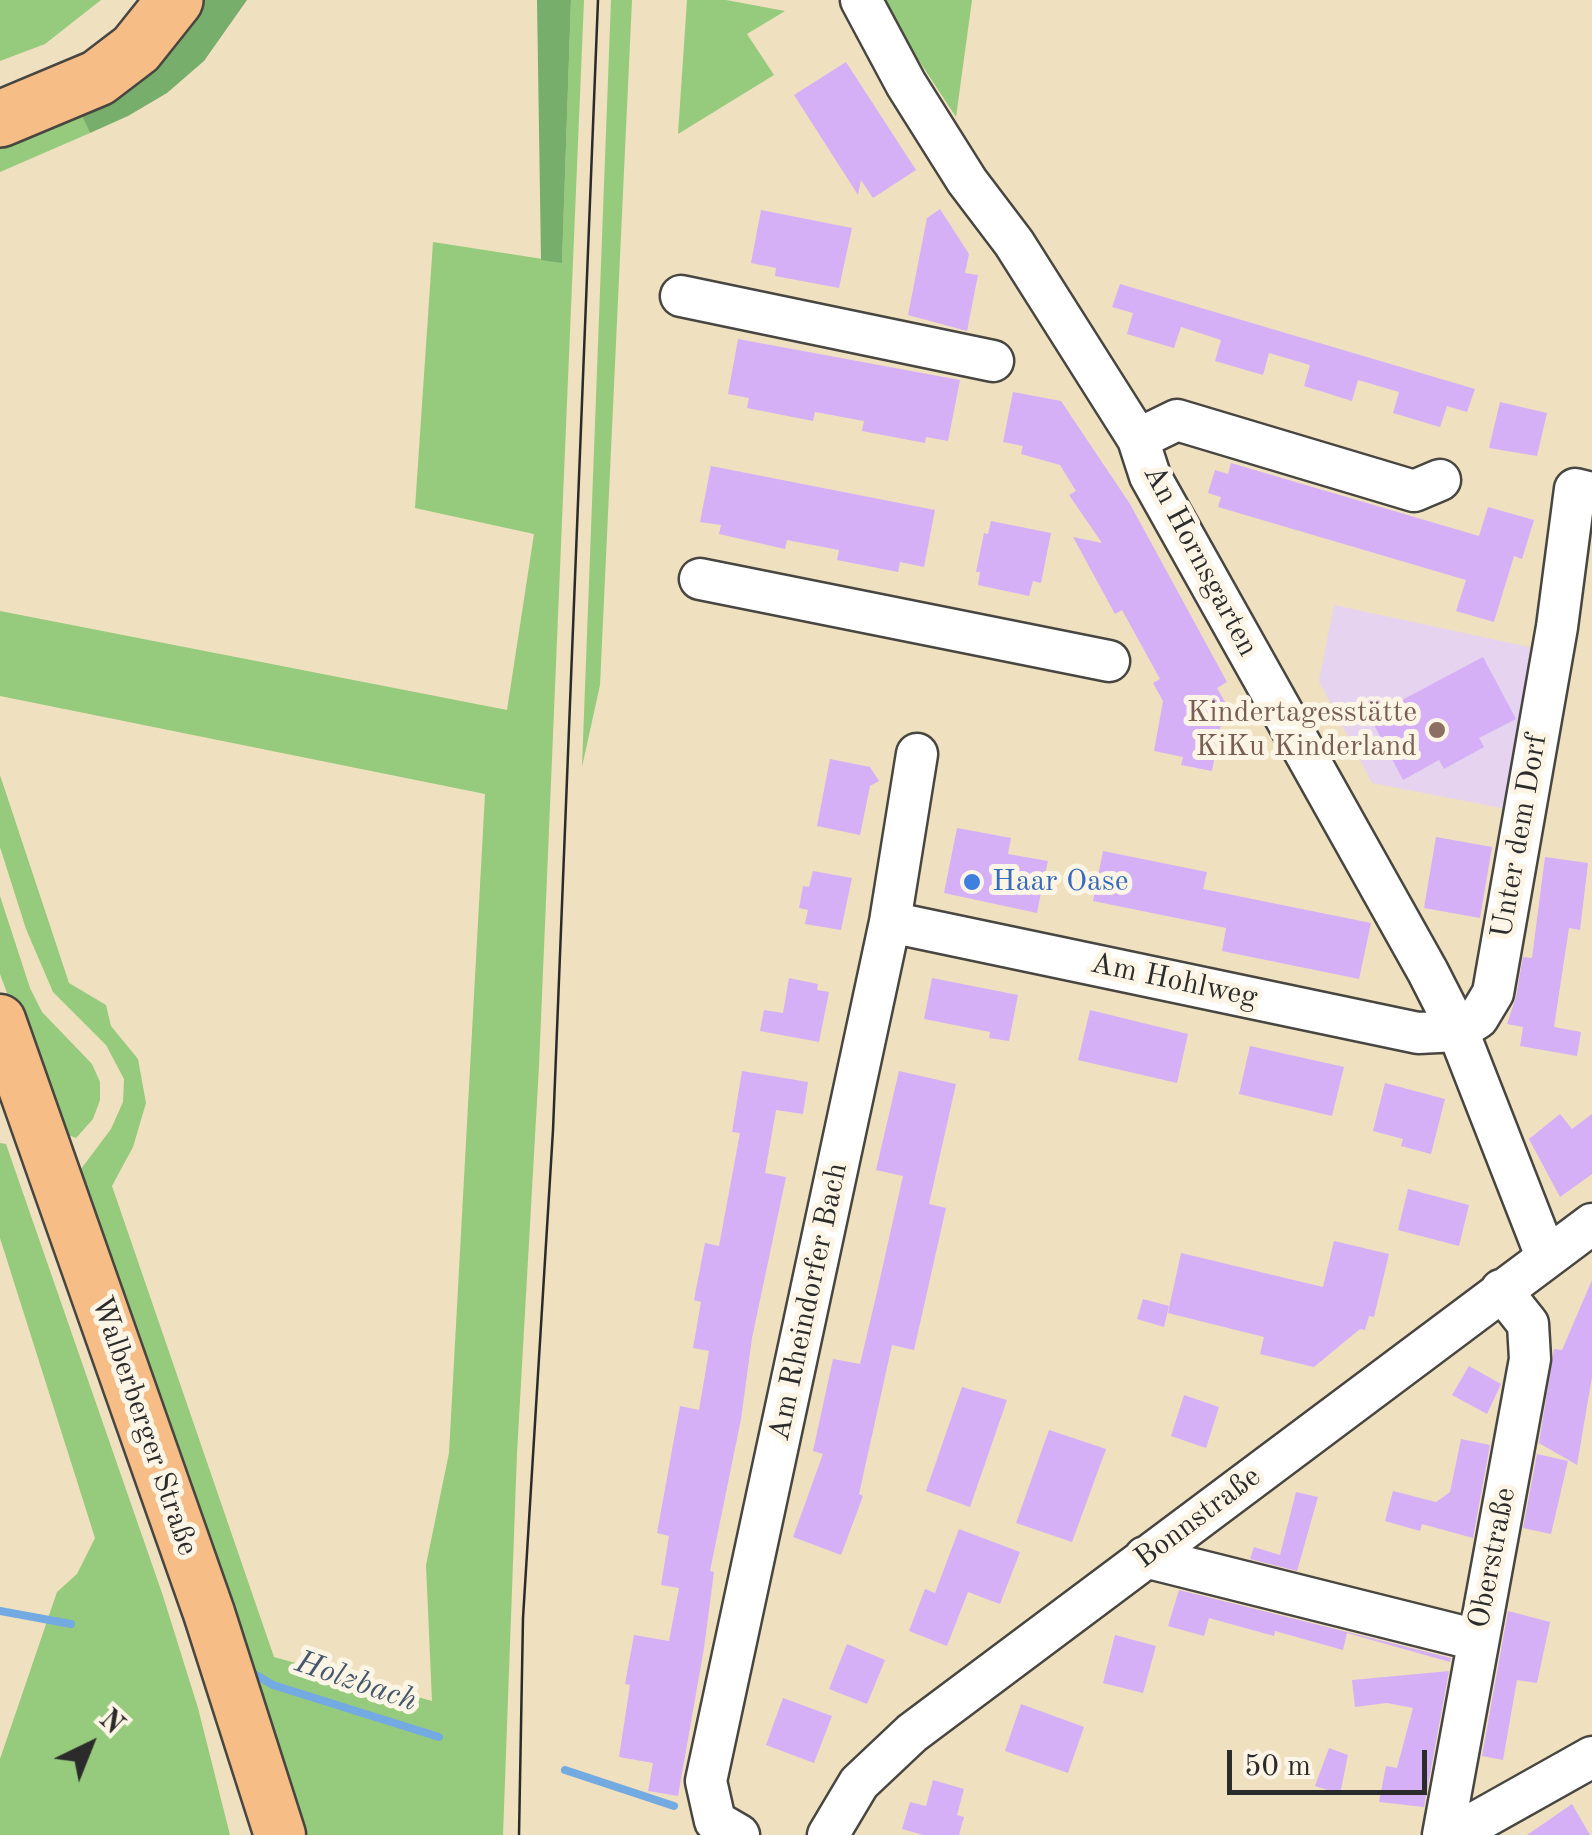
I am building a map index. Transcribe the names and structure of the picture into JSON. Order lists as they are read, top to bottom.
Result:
{
  "streets": {
    "main road": ["Walberberger Straße"],
    "street": [
      "An Hornsgarten",
      "Unter dem Dorf",
      "Am Hohlweg",
      "Am Rheindorfer Bach",
      "Bonnstraße",
      "Oberstraße"
    ]
  },
  "crossings": [
    ["An Hornsgarten", "Unter dem Dorf"],
    ["An Hornsgarten", "Am Hohlweg"],
    ["An Hornsgarten", "Bonnstraße"],
    ["Unter dem Dorf", "Am Hohlweg"],
    ["Am Hohlweg", "Am Rheindorfer Bach"],
    ["Bonnstraße", "Oberstraße"]
  ],
  "water": ["Holzbach"],
  "places": ["Kindertagesstätte KiKu Kinderland", "Haar Oase"],
  "scale_bar": "50 m",
  "north": "top right"
}
